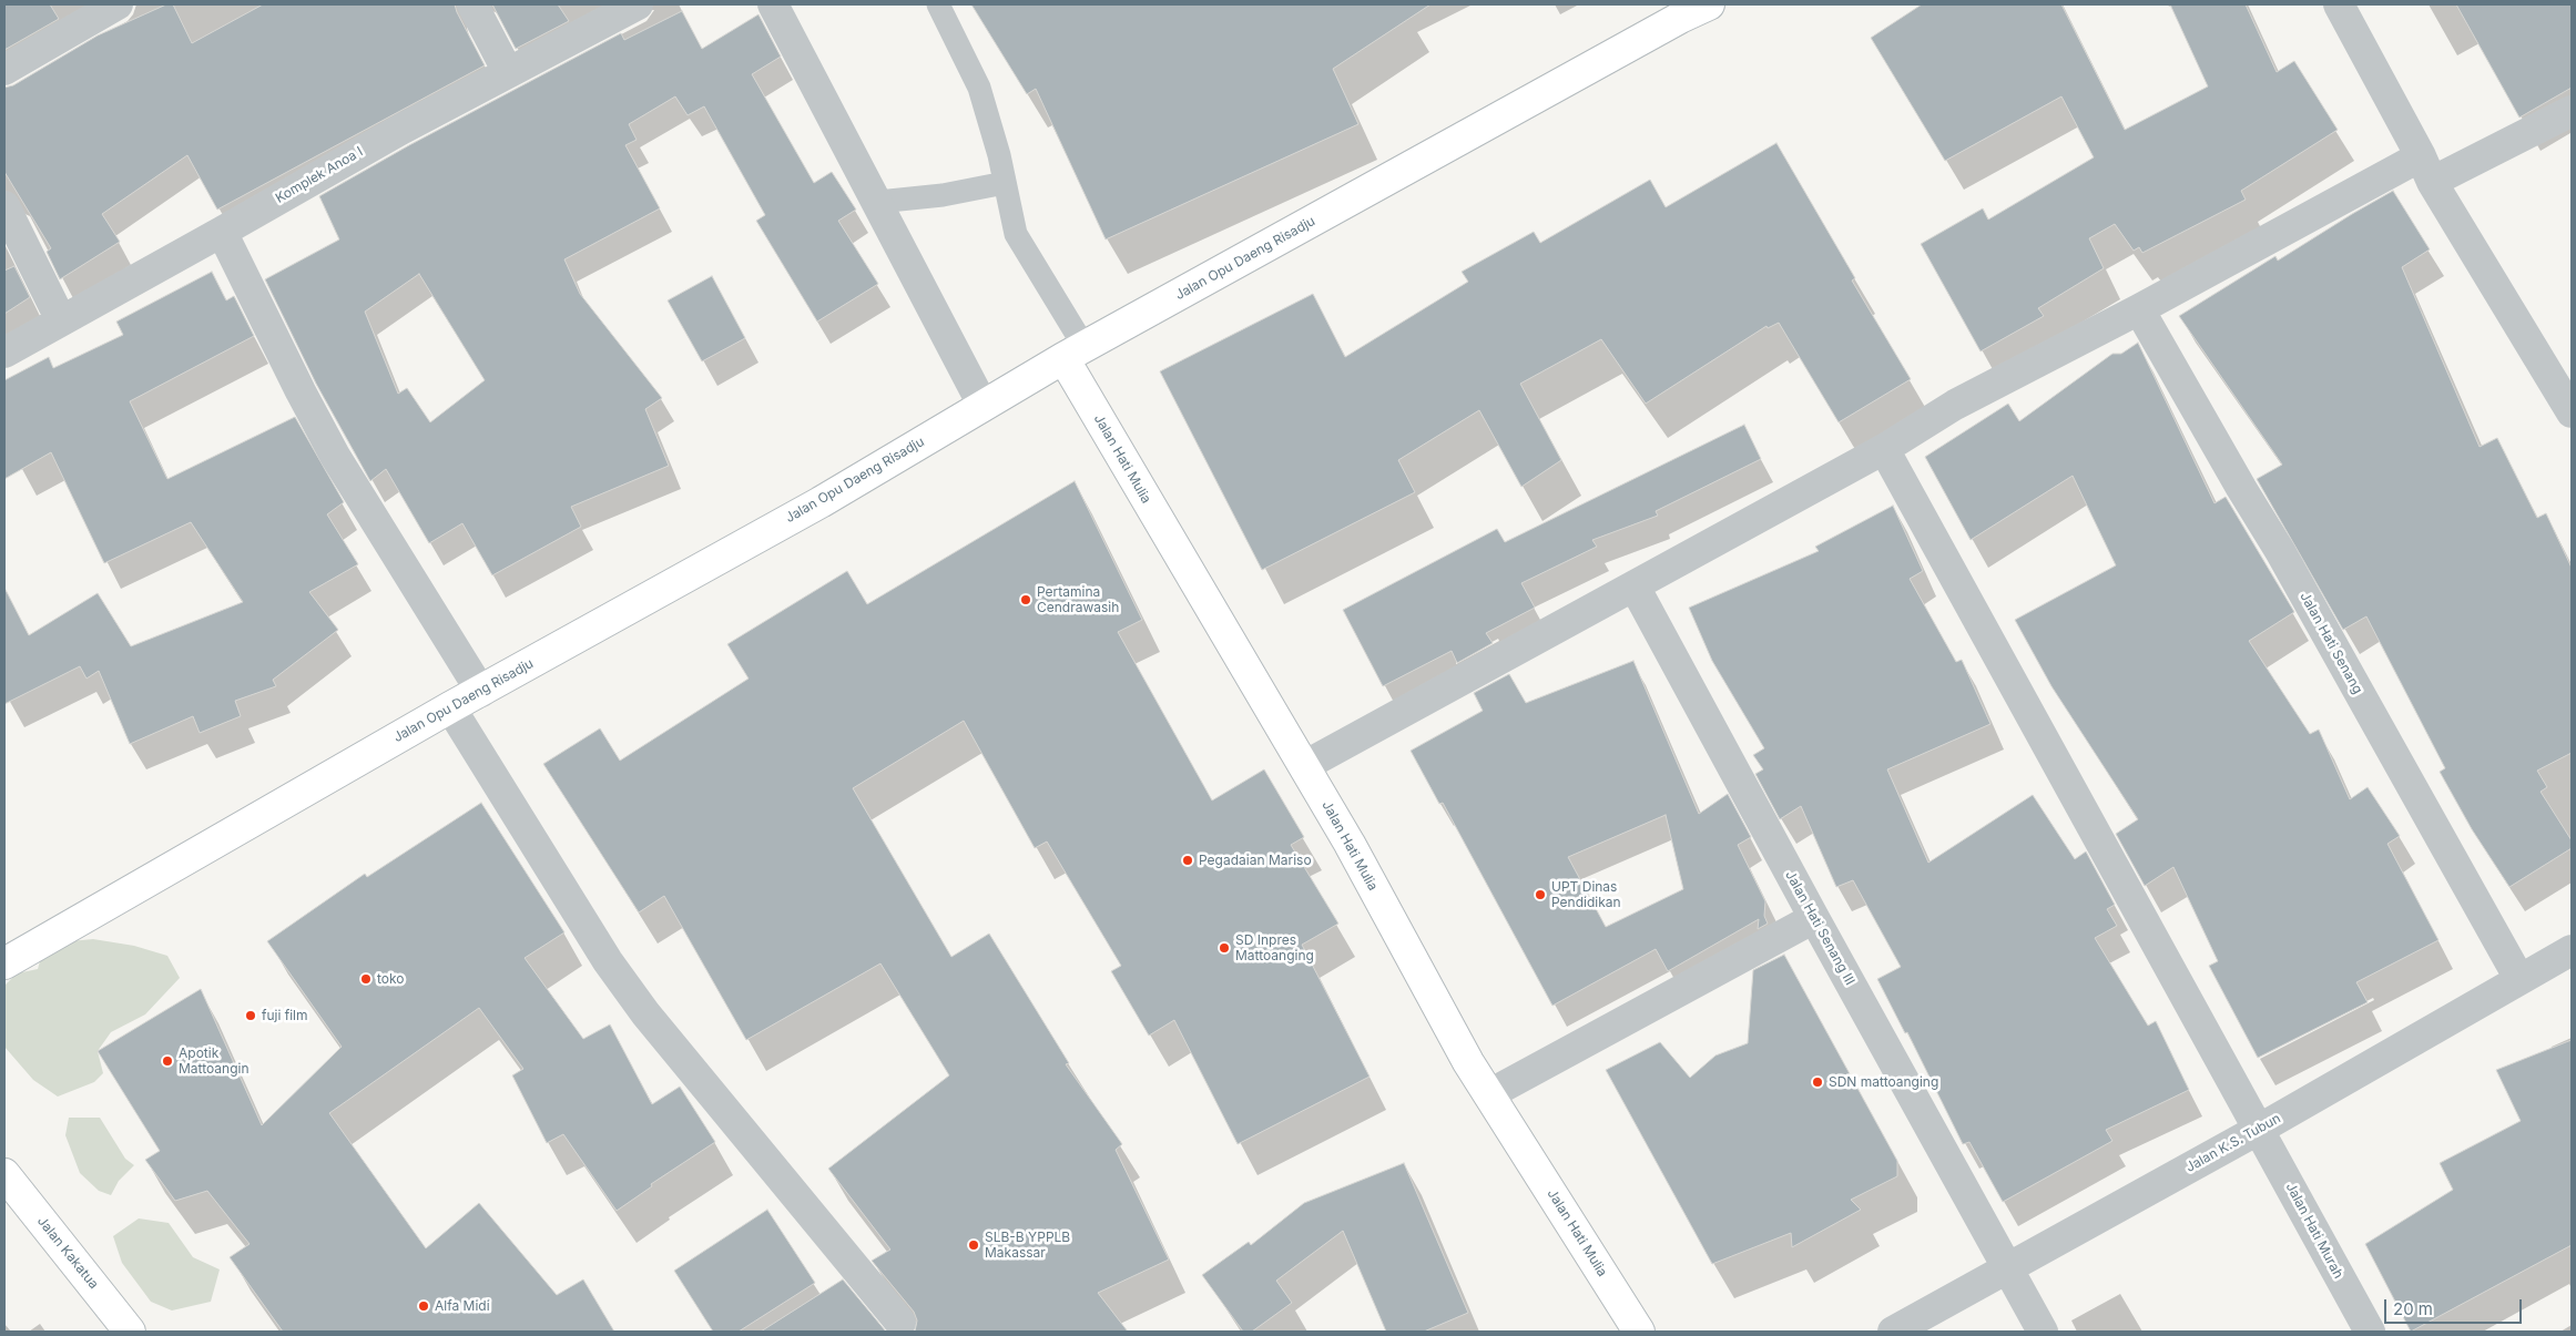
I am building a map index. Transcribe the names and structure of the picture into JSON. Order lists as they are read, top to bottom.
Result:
{
  "streets": {
    "main road": ["Jalan Opu Daeng Risadju", "Jalan Hati Mulia", "Jalan Kakatua"],
    "street": [
      "Komplek Anoa I",
      "Jalan Hati Senang",
      "Jalan Hati Senang III",
      "Jalan K.S. Tubun",
      "Jalan Hati Murah"
    ]
  },
  "crossings": [
    ["Jalan Opu Daeng Risadju", "Jalan Hati Mulia"],
    ["Jalan Hati Senang", "Jalan K.S. Tubun"],
    ["Jalan Hati Senang III", "Jalan K.S. Tubun"],
    ["Jalan K.S. Tubun", "Jalan Hati Murah"]
  ],
  "places": [
    "Pertamina Cendrawasih",
    "Pegadaian Mariso",
    "UPT Dinas Pendidikan",
    "SD Inpres Mattoanging",
    "toko",
    "fuji film",
    "Apotik Mattoangin",
    "SDN mattoanging",
    "SLB-B YPPLB Makassar",
    "Alfa Midi"
  ],
  "scale_bar": "20 m"
}
